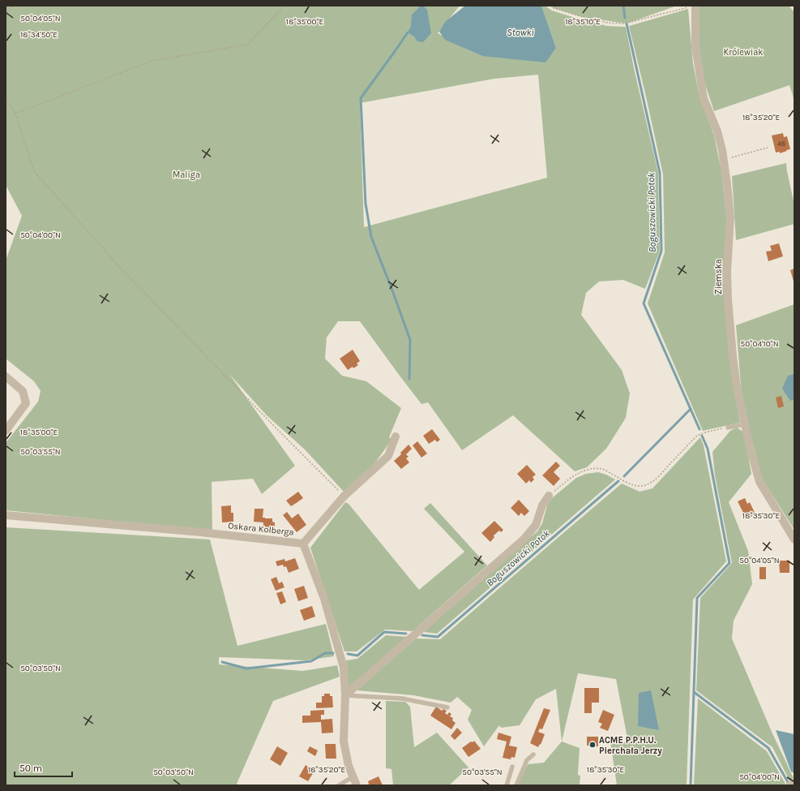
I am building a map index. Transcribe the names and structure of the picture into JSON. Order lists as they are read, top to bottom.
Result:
{
  "streets": {
    "street": ["Ziemska", "Oskara Kolberga"]
  },
  "water": ["Stowki", "Boguszowicki Potok"],
  "parks": ["Królewiak", "Maliga"],
  "places": ["ACME P.P.H.U. Pierchała Jerzy"],
  "house_numbers": ["46"],
  "scale_bar": "50 m",
  "coordinates": [
    "50°04'05\"N",
    "18°35'00\"E",
    "18°35'10\"E",
    "18°34'50\"E",
    "18°35'20\"E",
    "50°04'00\"N",
    "50°04'10\"N",
    "50°03'55\"N",
    "18°35'30\"E",
    "50°03'50\"N"
  ]
}
